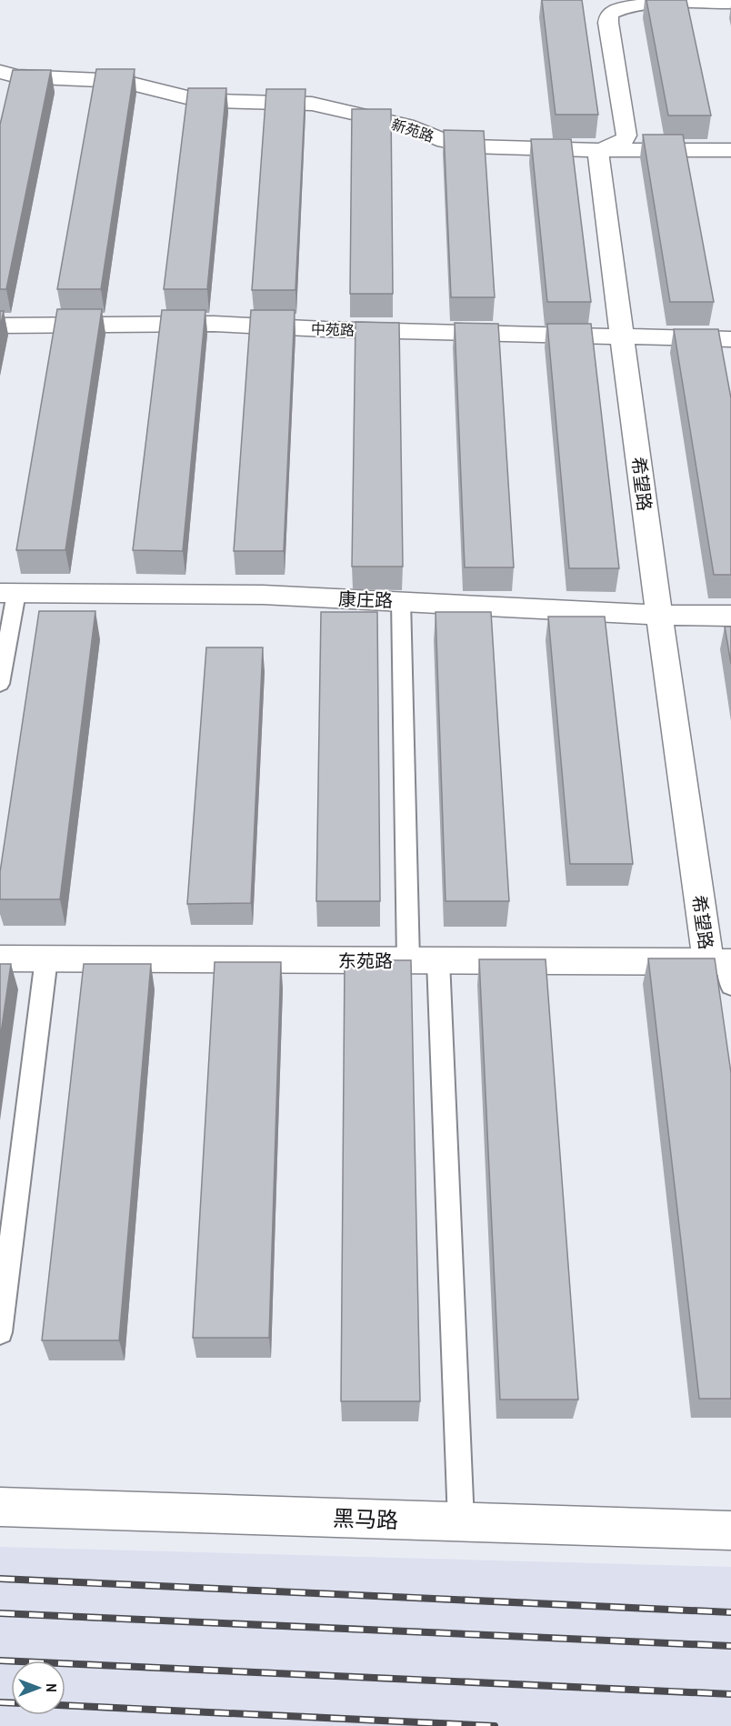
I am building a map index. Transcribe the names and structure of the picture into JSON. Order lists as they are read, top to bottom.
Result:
{
  "streets": {
    "street": [
      "新苑路",
      "中苑路",
      "希望路",
      "康庄路",
      "东苑路",
      "黑马路"
    ]
  },
  "crossings": [
    ["新苑路", "希望路"],
    ["中苑路", "希望路"],
    ["希望路", "康庄路"],
    ["希望路", "东苑路"]
  ],
  "north": "right"
}
